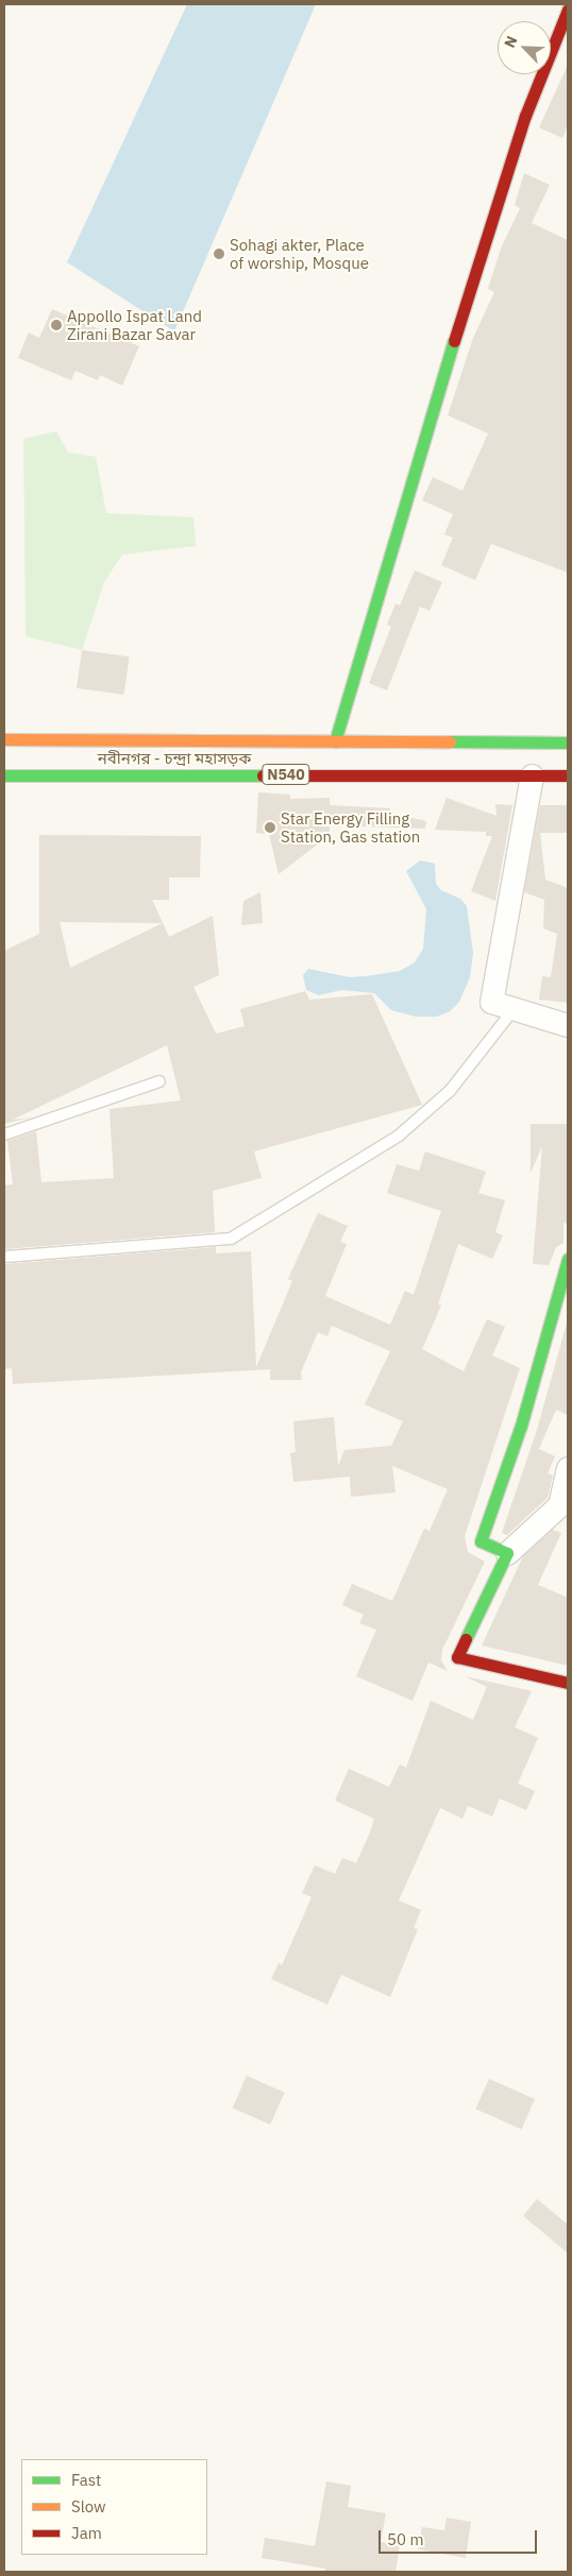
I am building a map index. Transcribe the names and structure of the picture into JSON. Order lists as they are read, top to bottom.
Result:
{
  "streets": {
    "main road": ["নবীনগর - চন্দ্রা মহাসড়ক", "N540"]
  },
  "places": ["Sohagi akter, Place of worship, Mosque", "Appollo Ispat Land Zirani Bazar Savar", "Star Energy Filling Station, Gas station"],
  "legend": ["Fast", "Slow", "Jam"],
  "scale_bar": "50 m",
  "north": "top left"
}
